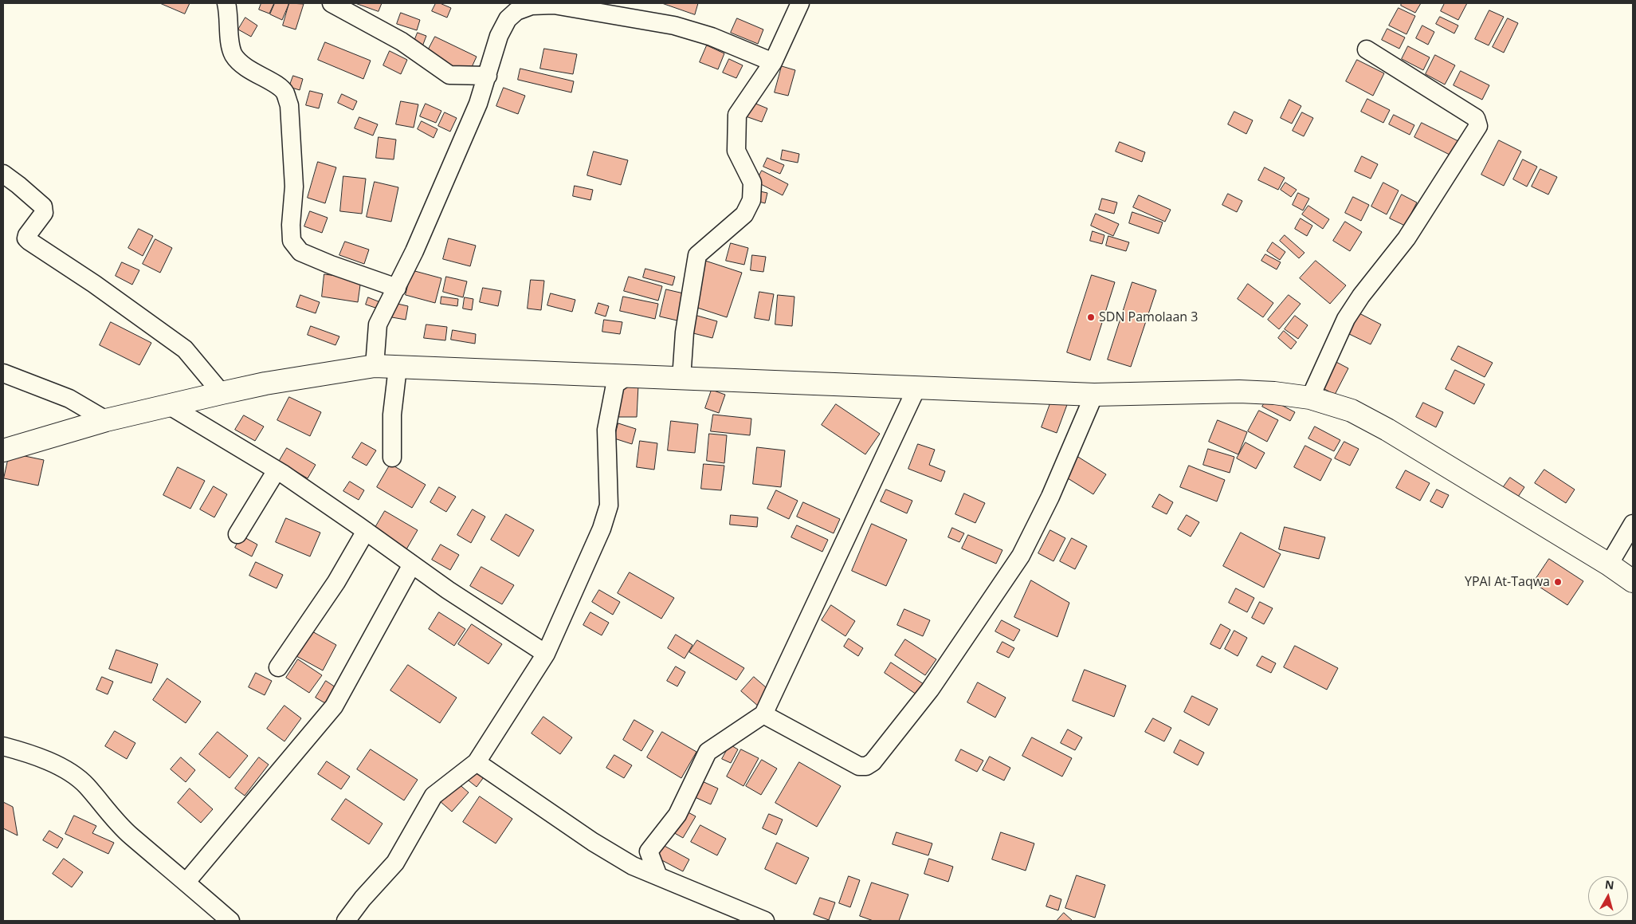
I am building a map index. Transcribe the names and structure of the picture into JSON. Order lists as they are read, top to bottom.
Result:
{
  "places": ["SDN Pamolaan 3", "YPAI At-Taqwa"],
  "north": "top"
}
